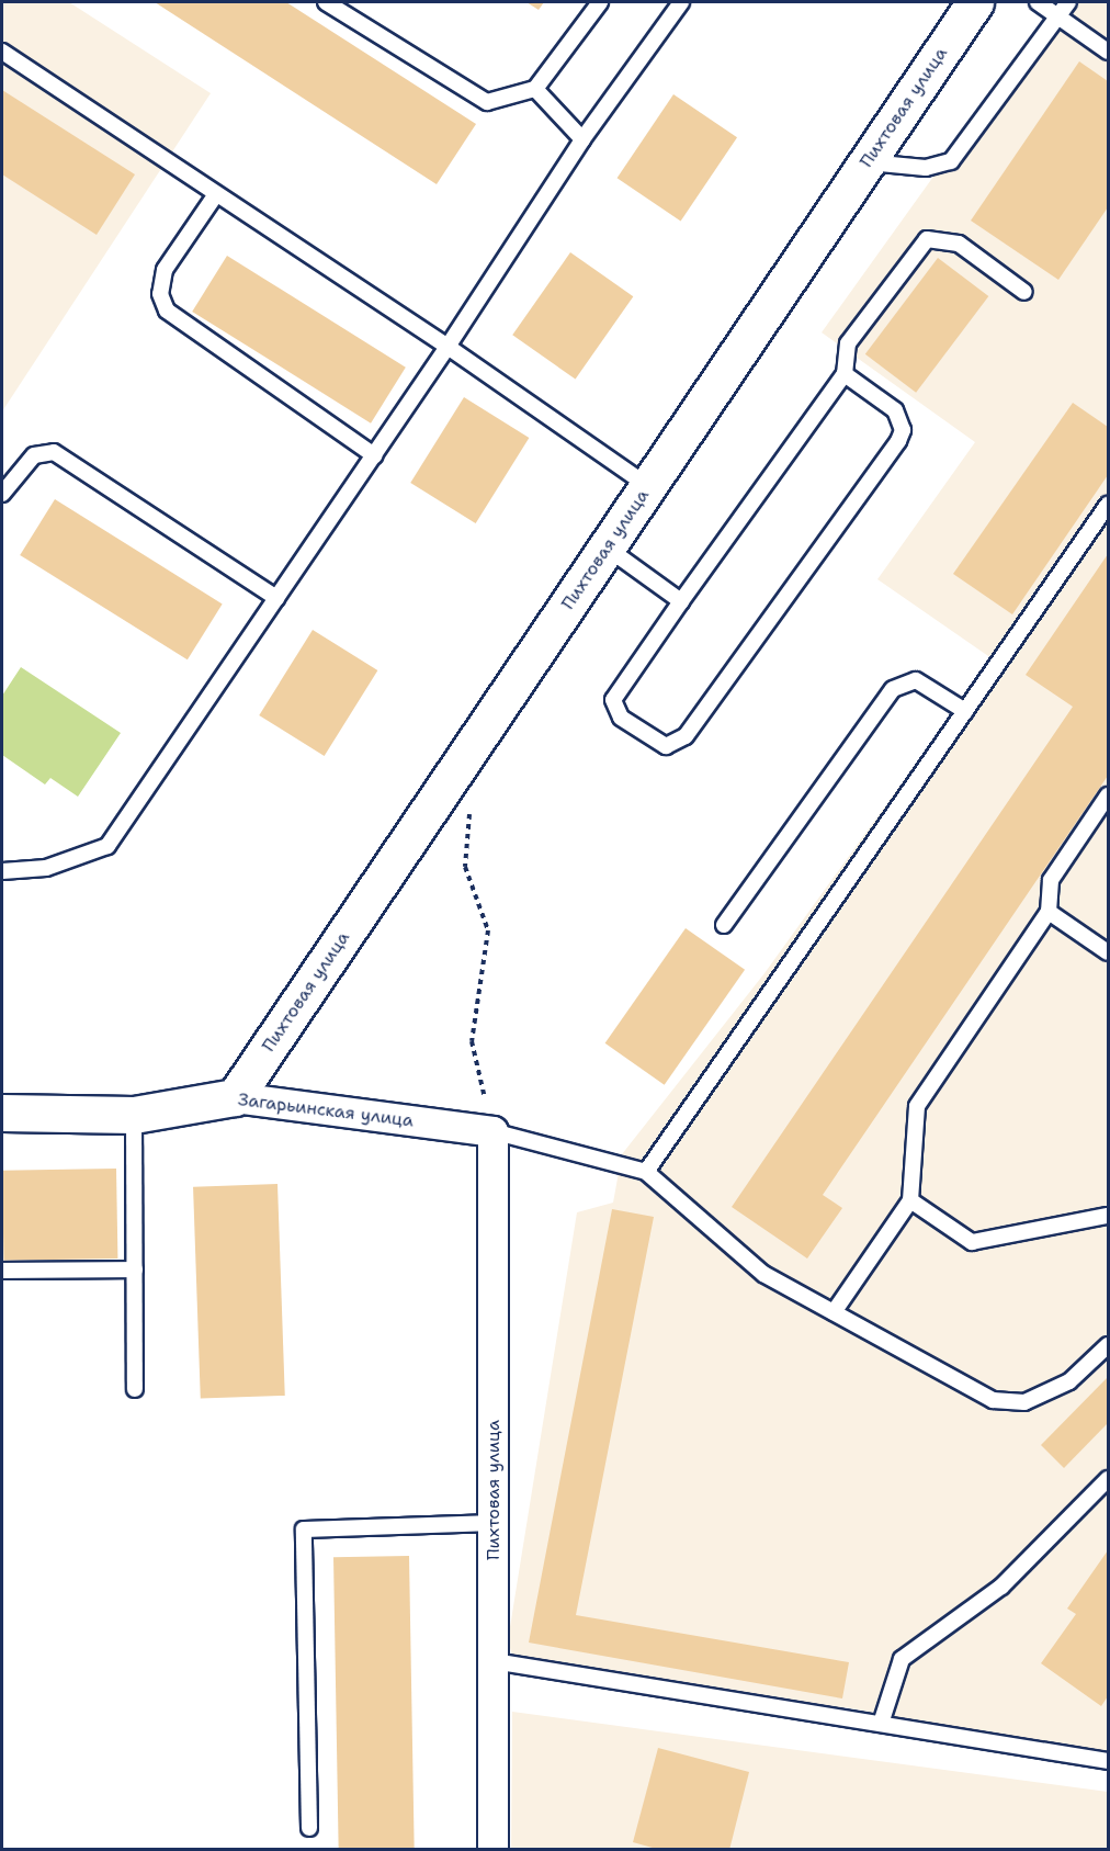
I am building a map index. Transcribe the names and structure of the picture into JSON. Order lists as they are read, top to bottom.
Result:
{
  "streets": {
    "main road": ["Пихтовая улица", "Загарьинская улица"]
  },
  "crossings": [
    ["Пихтовая улица", "Загарьинская улица"]
  ]
}
